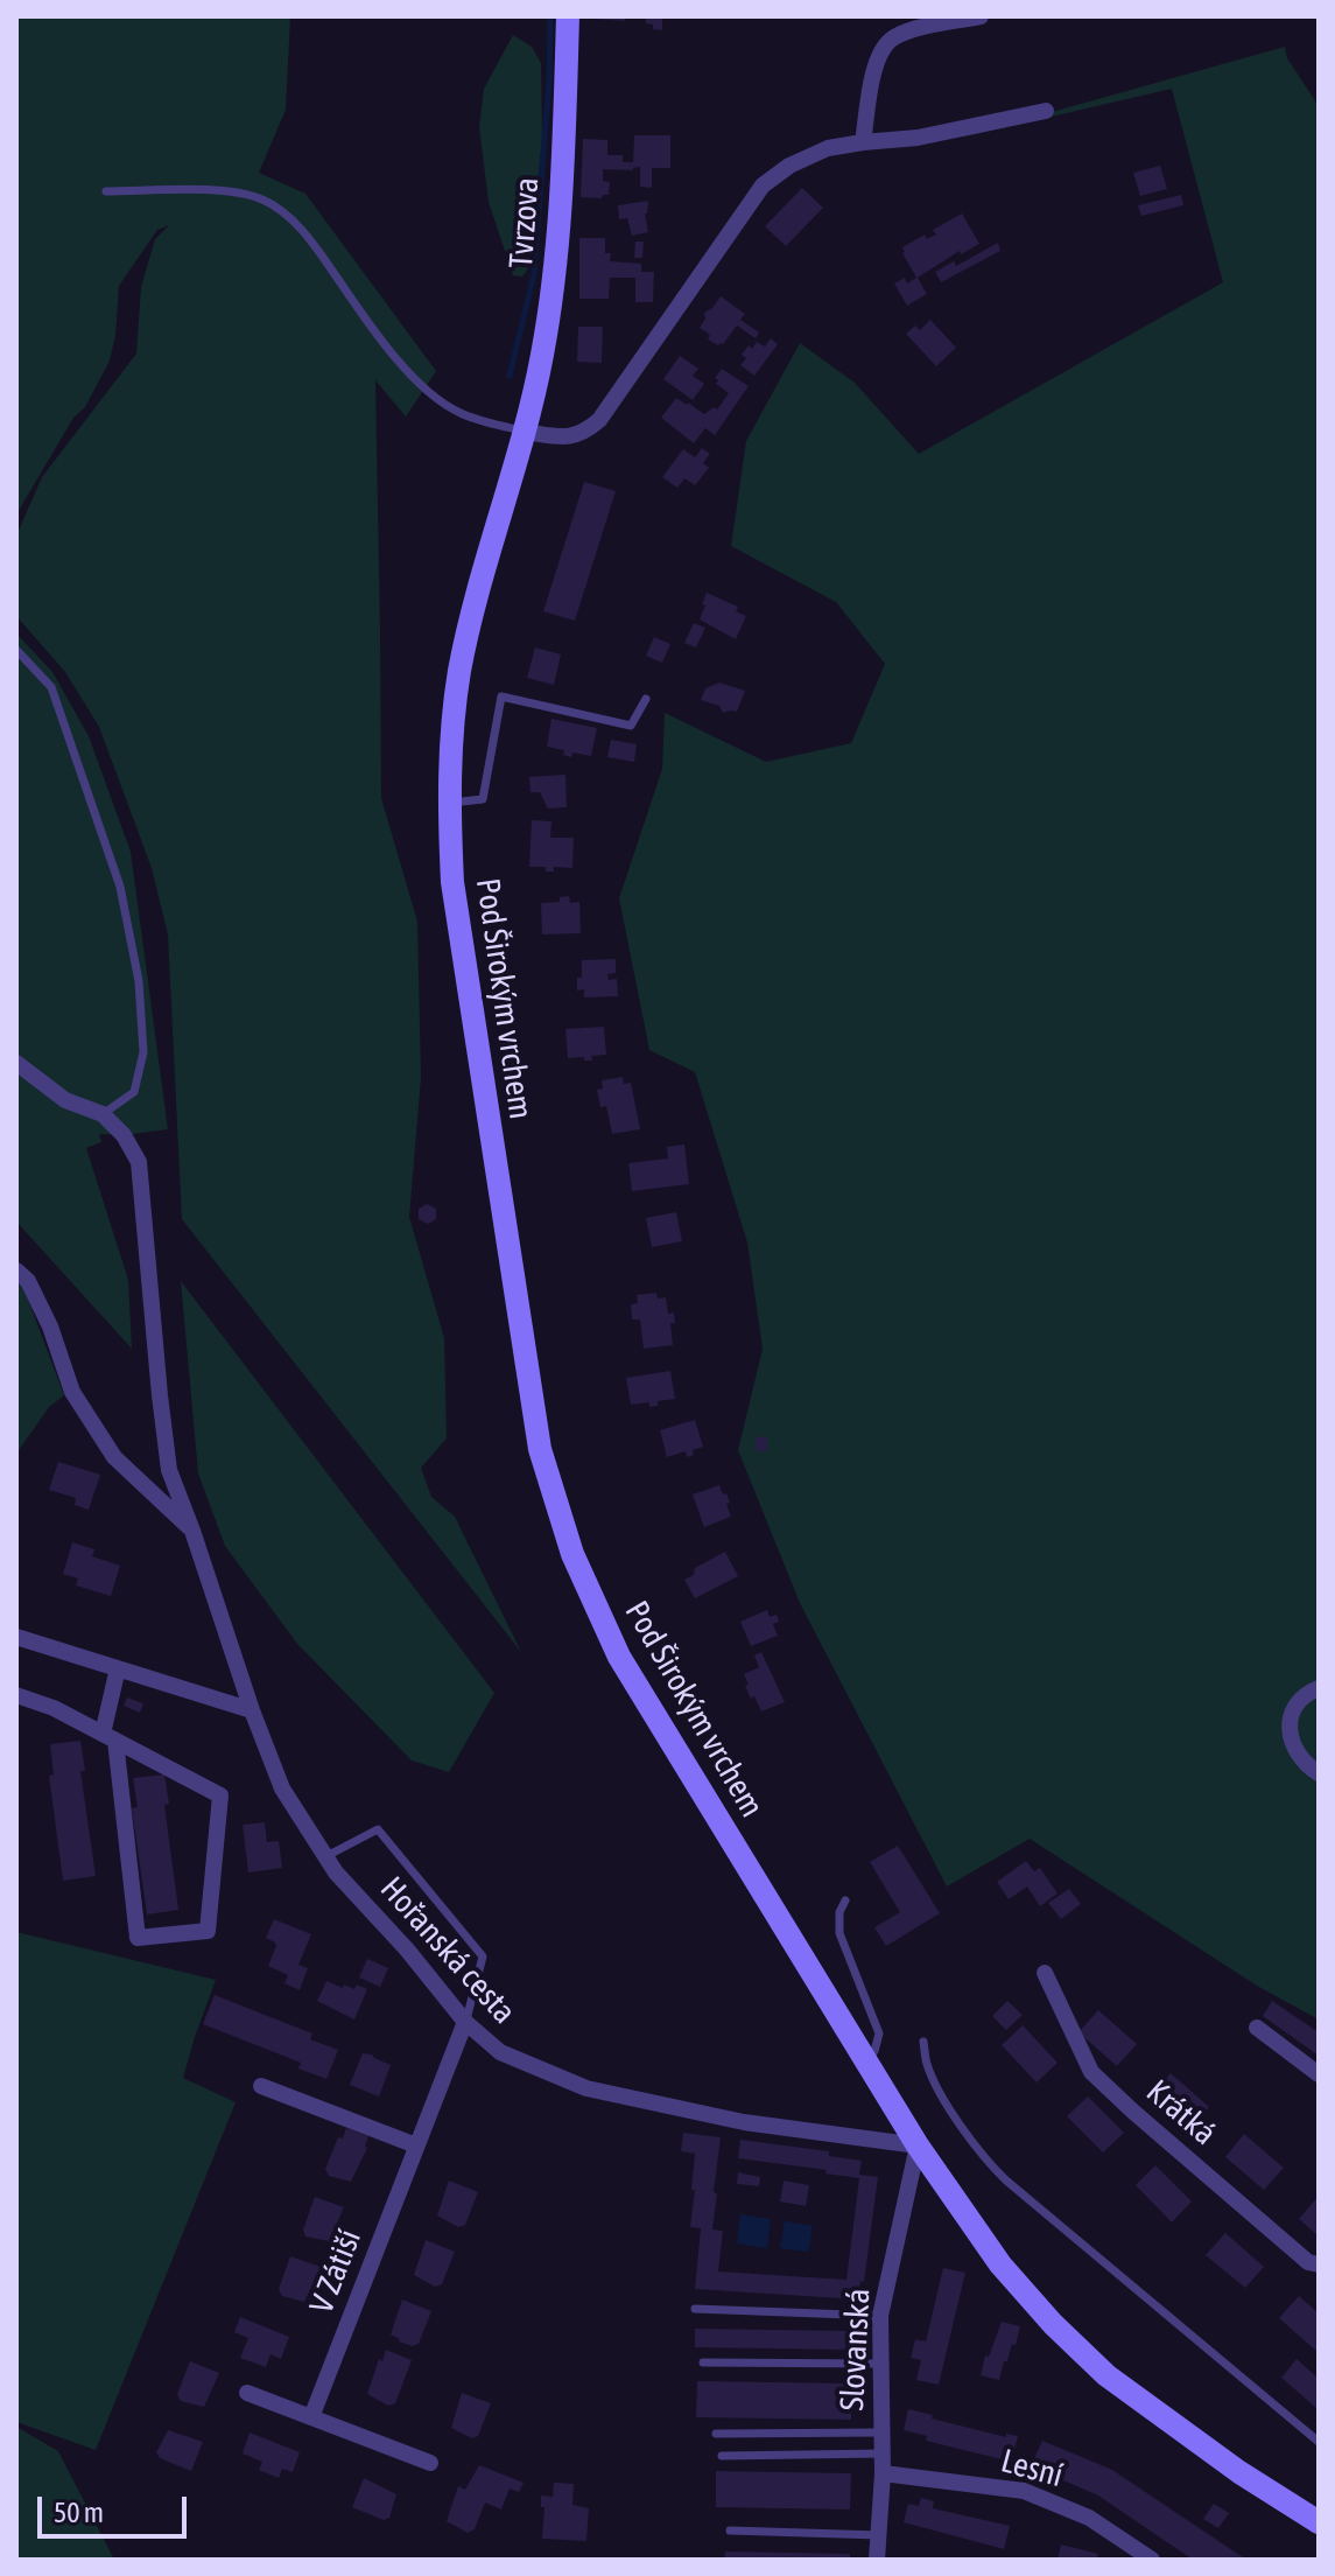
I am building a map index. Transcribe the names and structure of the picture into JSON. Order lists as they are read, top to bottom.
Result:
{
  "streets": {
    "street": [
      "Tvrzova",
      "Pod Širokým vrchem",
      "Hořanská cesta",
      "Krátká",
      "V Zátiší",
      "Slovanská",
      "Lesní"
    ]
  },
  "crossings": [
    ["Tvrzova", "Pod Širokým vrchem"],
    ["Pod Širokým vrchem", "Hořanská cesta"],
    ["Pod Širokým vrchem", "Slovanská"],
    ["Hořanská cesta", "V Zátiší"],
    ["Hořanská cesta", "Slovanská"],
    ["Slovanská", "Lesní"]
  ],
  "scale_bar": "50 m"
}
